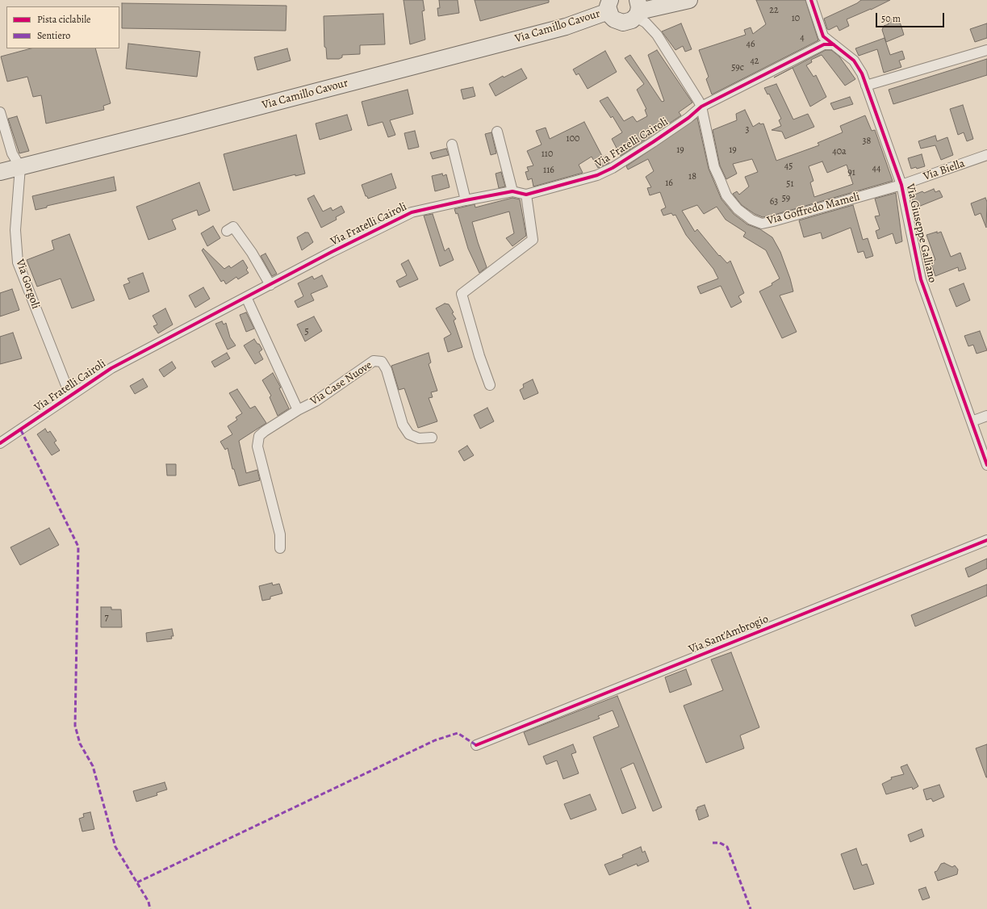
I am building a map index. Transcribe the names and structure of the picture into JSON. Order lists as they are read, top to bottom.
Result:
{
  "streets": {
    "main road": ["Via Camillo Cavour"],
    "street": [
      "Via Fratelli Cairoli",
      "Via Biella",
      "Via Goffredo Mameli",
      "Via Giuseppe Galliano",
      "Via Gorgoli",
      "Via Case Nuove",
      "Via Sant'Ambrogio"
    ]
  },
  "crossings": [
    ["Via Camillo Cavour", "Via Goffredo Mameli"],
    ["Via Camillo Cavour", "Via Gorgoli"],
    ["Via Fratelli Cairoli", "Via Goffredo Mameli"],
    ["Via Fratelli Cairoli", "Via Giuseppe Galliano"],
    ["Via Fratelli Cairoli", "Via Gorgoli"],
    ["Via Fratelli Cairoli", "Via Case Nuove"],
    ["Via Biella", "Via Goffredo Mameli"],
    ["Via Biella", "Via Giuseppe Galliano"],
    ["Via Goffredo Mameli", "Via Giuseppe Galliano"]
  ],
  "house_numbers": [
    "22",
    "10",
    "4",
    "46",
    "42",
    "59c",
    "3",
    "100",
    "38",
    "19",
    "19",
    "40a",
    "110",
    "45",
    "44",
    "116",
    "91",
    "18",
    "16",
    "51",
    "59",
    "63",
    "5",
    "7"
  ],
  "legend": ["Pista ciclabile", "Sentiero"],
  "scale_bar": "50 m"
}
